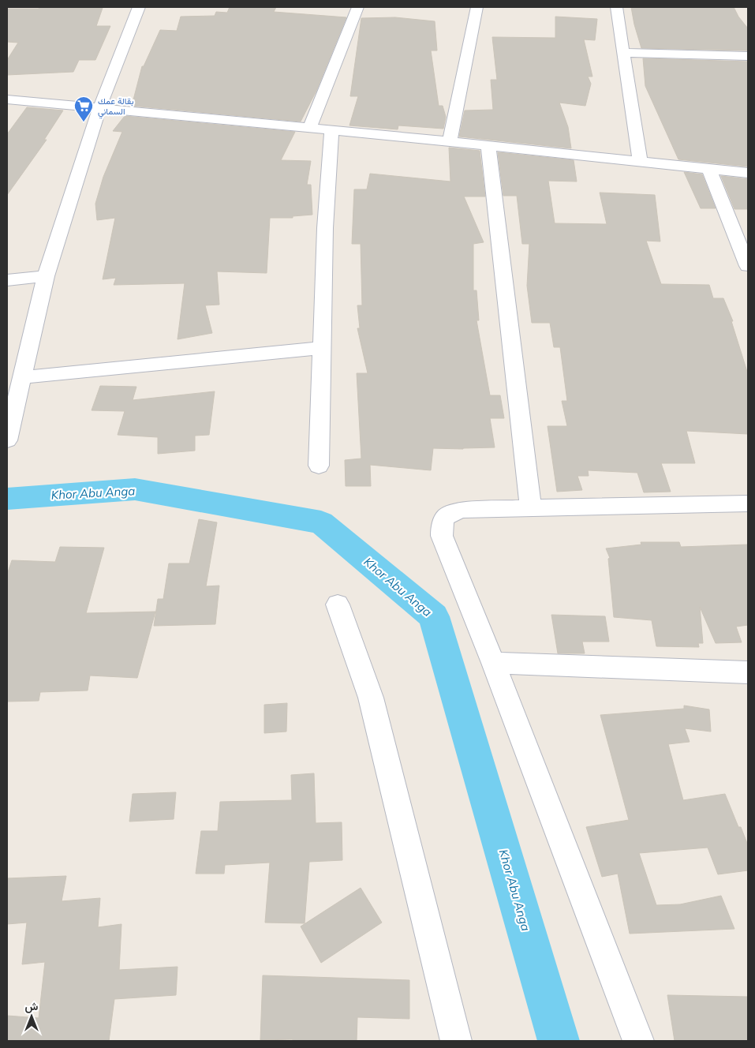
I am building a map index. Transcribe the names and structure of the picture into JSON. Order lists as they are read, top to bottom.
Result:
{
  "water": ["Khor Abu Anga"],
  "places": {
    "supermarket": ["بقالة عمك السماني"]
  },
  "north": "top"
}
